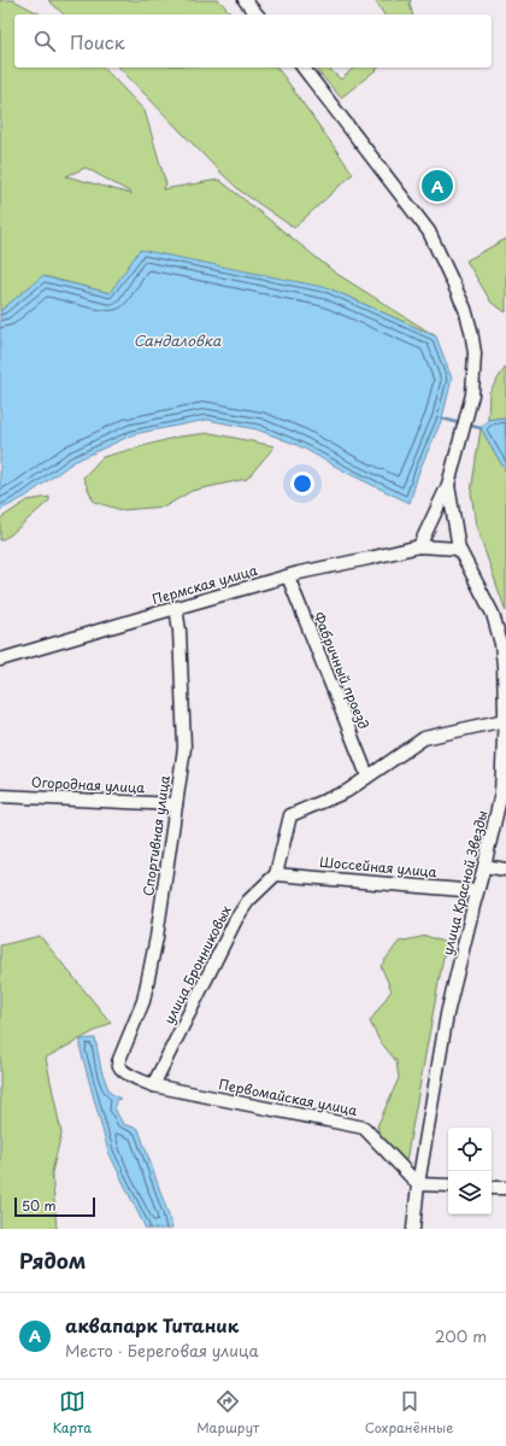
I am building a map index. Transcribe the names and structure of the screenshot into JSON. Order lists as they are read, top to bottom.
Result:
{
  "streets": {
    "street": [
      "Пермская улица",
      "Фабричный проезд",
      "Огородная улица",
      "Спортивная улица",
      "Шоссейная улица",
      "улица Красной Звезды",
      "улица Бронниковых",
      "Первомайская улица"
    ]
  },
  "crossings": [
    ["Пермская улица", "Фабричный проезд"],
    ["Пермская улица", "Спортивная улица"],
    ["Пермская улица", "улица Красной Звезды"],
    ["Огородная улица", "Спортивная улица"],
    ["Спортивная улица", "Первомайская улица"],
    ["Шоссейная улица", "улица Красной Звезды"],
    ["Шоссейная улица", "улица Бронниковых"],
    ["улица Красной Звезды", "Первомайская улица"],
    ["улица Бронниковых", "Первомайская улица"]
  ],
  "water": ["Сандаловка"],
  "scale_bar": "50 m",
  "page": {
    "search": "Поиск",
    "pins": "A",
    "scale": "50 m",
    "heading": "Рядом",
    "list": [
      {
        "mark": "A",
        "name": "аквапарк Титаник",
        "note": "Место · Береговая улица",
        "value": "200 m"
      }
    ],
    "nav": ["Карта", "Маршрут", "Сохранённые"]
  }
}
